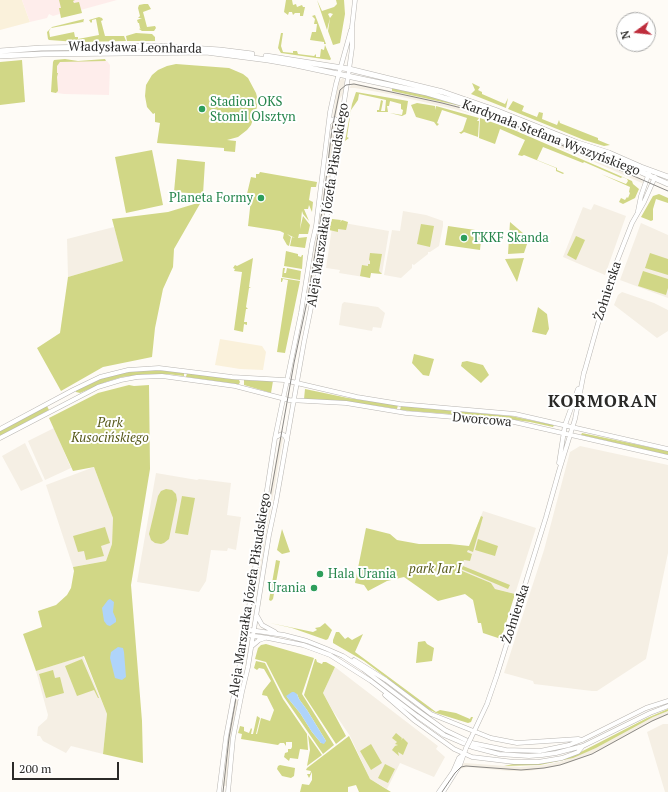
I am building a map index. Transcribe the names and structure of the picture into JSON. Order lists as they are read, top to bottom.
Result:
{
  "streets": {
    "main road": ["Władysława Leonharda", "Kardynała Stefana Wyszyńskiego"],
    "street": ["Aleja Marszałka Józefa Piłsudskiego", "Żołnierska", "Dworcowa"]
  },
  "crossings": [
    ["Władysława Leonharda", "Kardynała Stefana Wyszyńskiego"],
    ["Władysława Leonharda", "Aleja Marszałka Józefa Piłsudskiego"],
    ["Kardynała Stefana Wyszyńskiego", "Aleja Marszałka Józefa Piłsudskiego"],
    ["Kardynała Stefana Wyszyńskiego", "Żołnierska"],
    ["Aleja Marszałka Józefa Piłsudskiego", "Dworcowa"],
    ["Żołnierska", "Dworcowa"]
  ],
  "districts": ["KORMORAN"],
  "parks": ["Park Kusocińskiego", "park Jar I"],
  "places": [
    "Stadion OKS Stomil Olsztyn",
    "Planeta Formy",
    "TKKF Skanda",
    "Hala Urania",
    "Urania"
  ],
  "scale_bar": "200 m",
  "north": "left"
}
